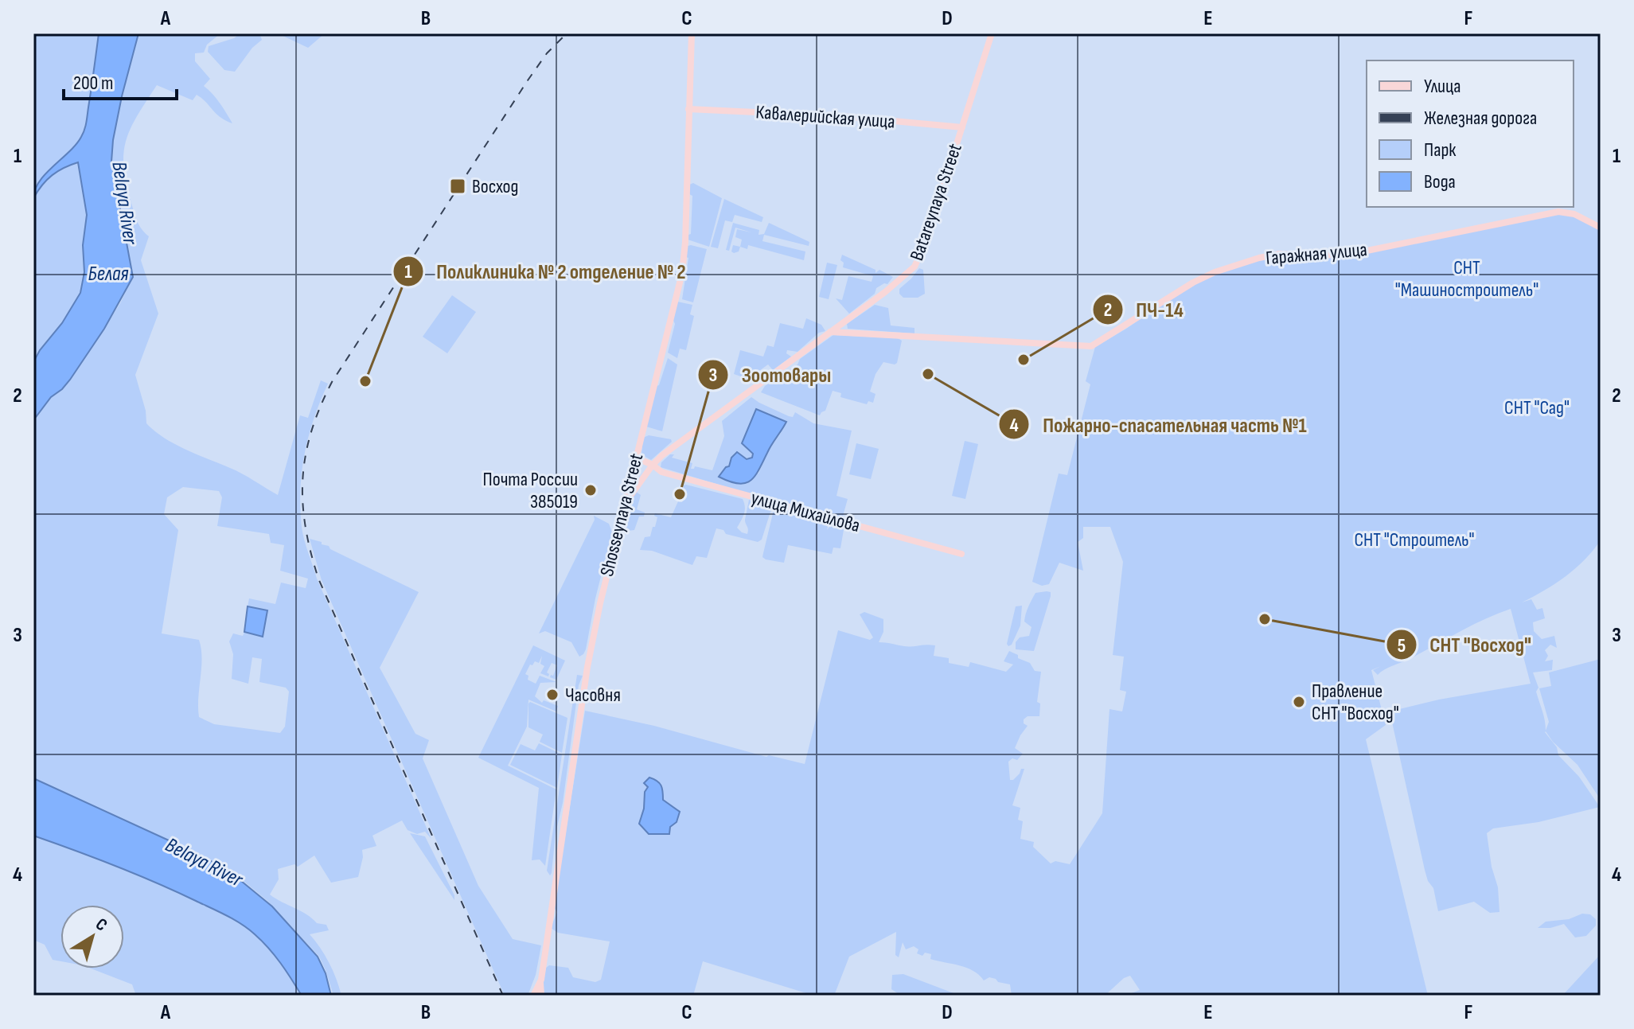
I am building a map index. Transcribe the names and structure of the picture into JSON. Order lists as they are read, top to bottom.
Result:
{
  "streets": {
    "main road": [
      "Кавалерийская улица",
      "Batareynaya Street",
      "Гаражная улица",
      "улица Михайлова",
      "Shosseynaya Street"
    ]
  },
  "crossings": [
    ["Кавалерийская улица", "Batareynaya Street"],
    ["Кавалерийская улица", "Shosseynaya Street"],
    ["Batareynaya Street", "Гаражная улица"],
    ["Batareynaya Street", "улица Михайлова"],
    ["Batareynaya Street", "Shosseynaya Street"],
    ["улица Михайлова", "Shosseynaya Street"]
  ],
  "water": ["Belaya River", "Белая"],
  "parks": ["СНТ \"Машиностроитель\"", "СНТ \"Сад\"", "СНТ \"Строитель\""],
  "places": {
    "transit": ["Восход"],
    "other": [
      "ПЧ-14",
      "Пожарно-спасательная часть №1",
      "Поликлиника № 2 отделение № 2",
      "Почта России 385019",
      "Зоотовары",
      "СНТ \"Восход\"",
      "Часовня",
      "Правление СНТ \"Восход\""
    ]
  },
  "legend": [
    "Улица",
    "Железная дорога",
    "Парк",
    "Вода"
  ],
  "scale_bar": "200 m",
  "north": "top right",
  "grid": {
    "columns": [
      "A",
      "B",
      "C",
      "D",
      "E",
      "F"
    ],
    "rows": [
      "1",
      "2",
      "3",
      "4"
    ]
  }
}
